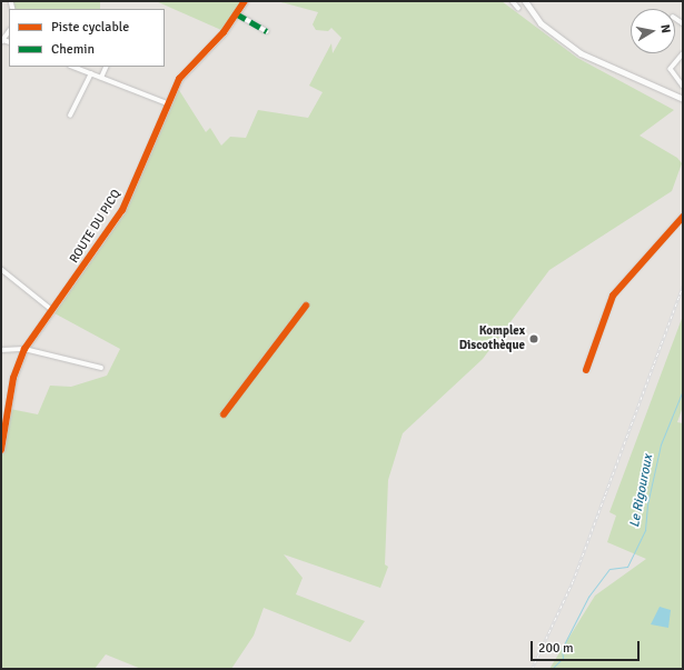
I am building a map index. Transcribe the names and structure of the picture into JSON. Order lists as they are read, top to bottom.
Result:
{
  "streets": {
    "street": ["ROUTE DU PICQ"]
  },
  "water": ["Le Rigouroux"],
  "places": ["Komplex Discothèque"],
  "legend": ["Piste cyclable", "Chemin"],
  "scale_bar": "200 m",
  "north": "right"
}
